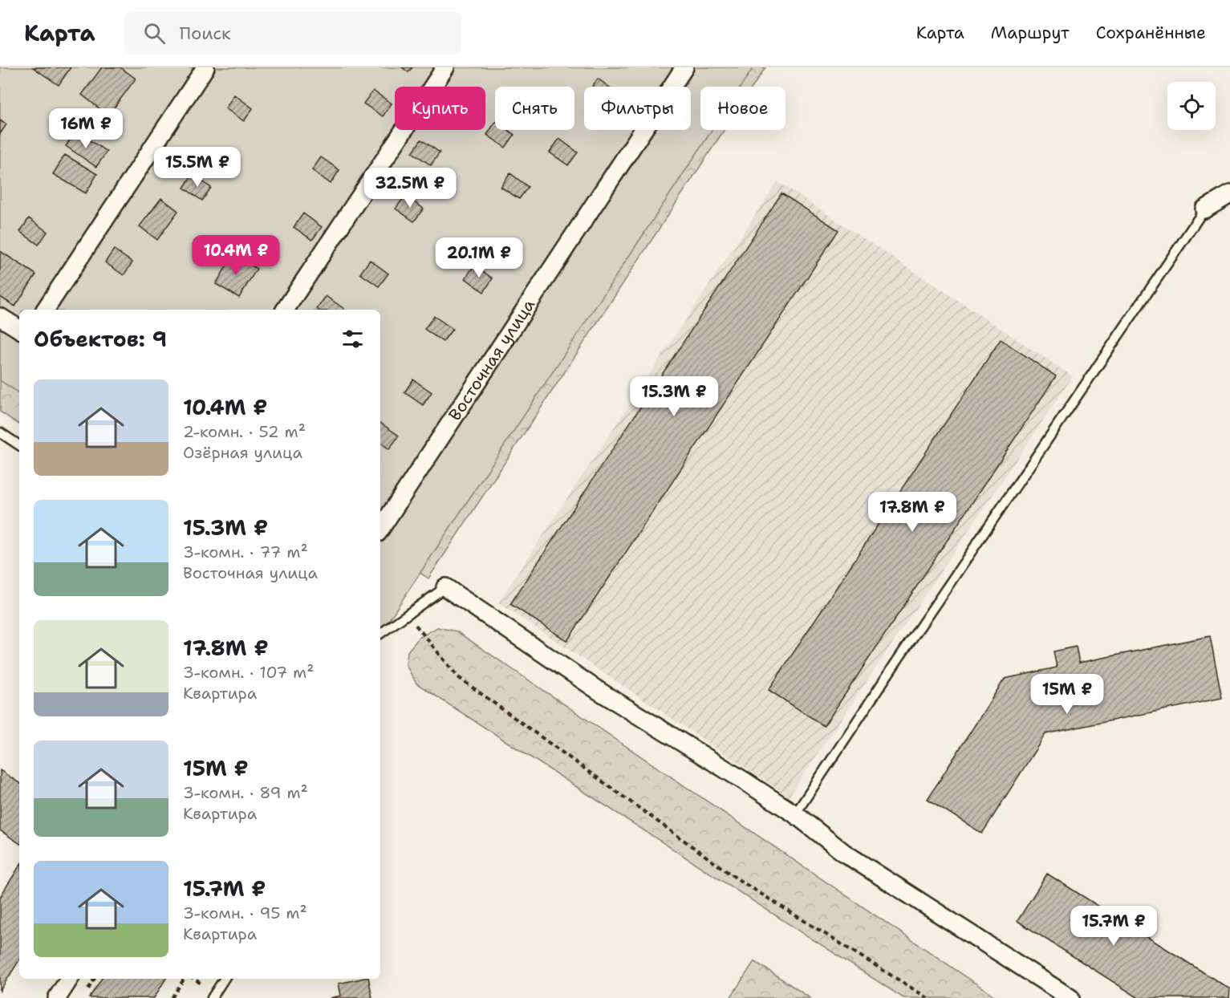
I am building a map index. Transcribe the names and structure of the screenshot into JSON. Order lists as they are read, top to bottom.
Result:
{
  "streets": {
    "street": ["Восточная улица"]
  },
  "page": {
    "header": "Карта",
    "search": "Поиск",
    "nav": ["Карта", "Маршрут", "Сохранённые"],
    "chip": [
      "Купить",
      "Снять",
      "Фильтры",
      "Новое"
    ],
    "price": [
      "16M ₽",
      "15.5M ₽",
      "32.5M ₽",
      "10.4M ₽",
      "20.1M ₽",
      "15.3M ₽",
      "17.8M ₽",
      "15M ₽",
      "15.7M ₽"
    ],
    "heading": "Объектов: 9",
    "list": [
      {
        "name": "10.4M ₽",
        "note": "2-комн. · 52 m² · Озёрная улица"
      },
      {
        "name": "15.3M ₽",
        "note": "3-комн. · 77 m² · Восточная улица"
      },
      {
        "name": "17.8M ₽",
        "note": "3-комн. · 107 m² · Квартира"
      },
      {
        "name": "15M ₽",
        "note": "3-комн. · 89 m² · Квартира"
      },
      {
        "name": "15.7M ₽",
        "note": "3-комн. · 95 m² · Квартира"
      }
    ]
  }
}
